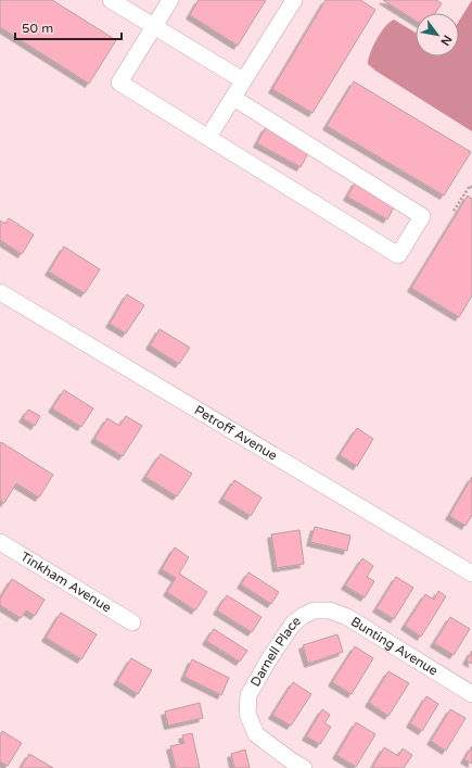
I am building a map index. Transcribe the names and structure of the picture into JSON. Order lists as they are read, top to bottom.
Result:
{
  "streets": {
    "street": [
      "Petroff Avenue",
      "Tinkham Avenue",
      "Bunting Avenue",
      "Darnell Place"
    ]
  },
  "crossings": [
    ["Bunting Avenue", "Darnell Place"]
  ],
  "scale_bar": "50 m",
  "north": "bottom right"
}
